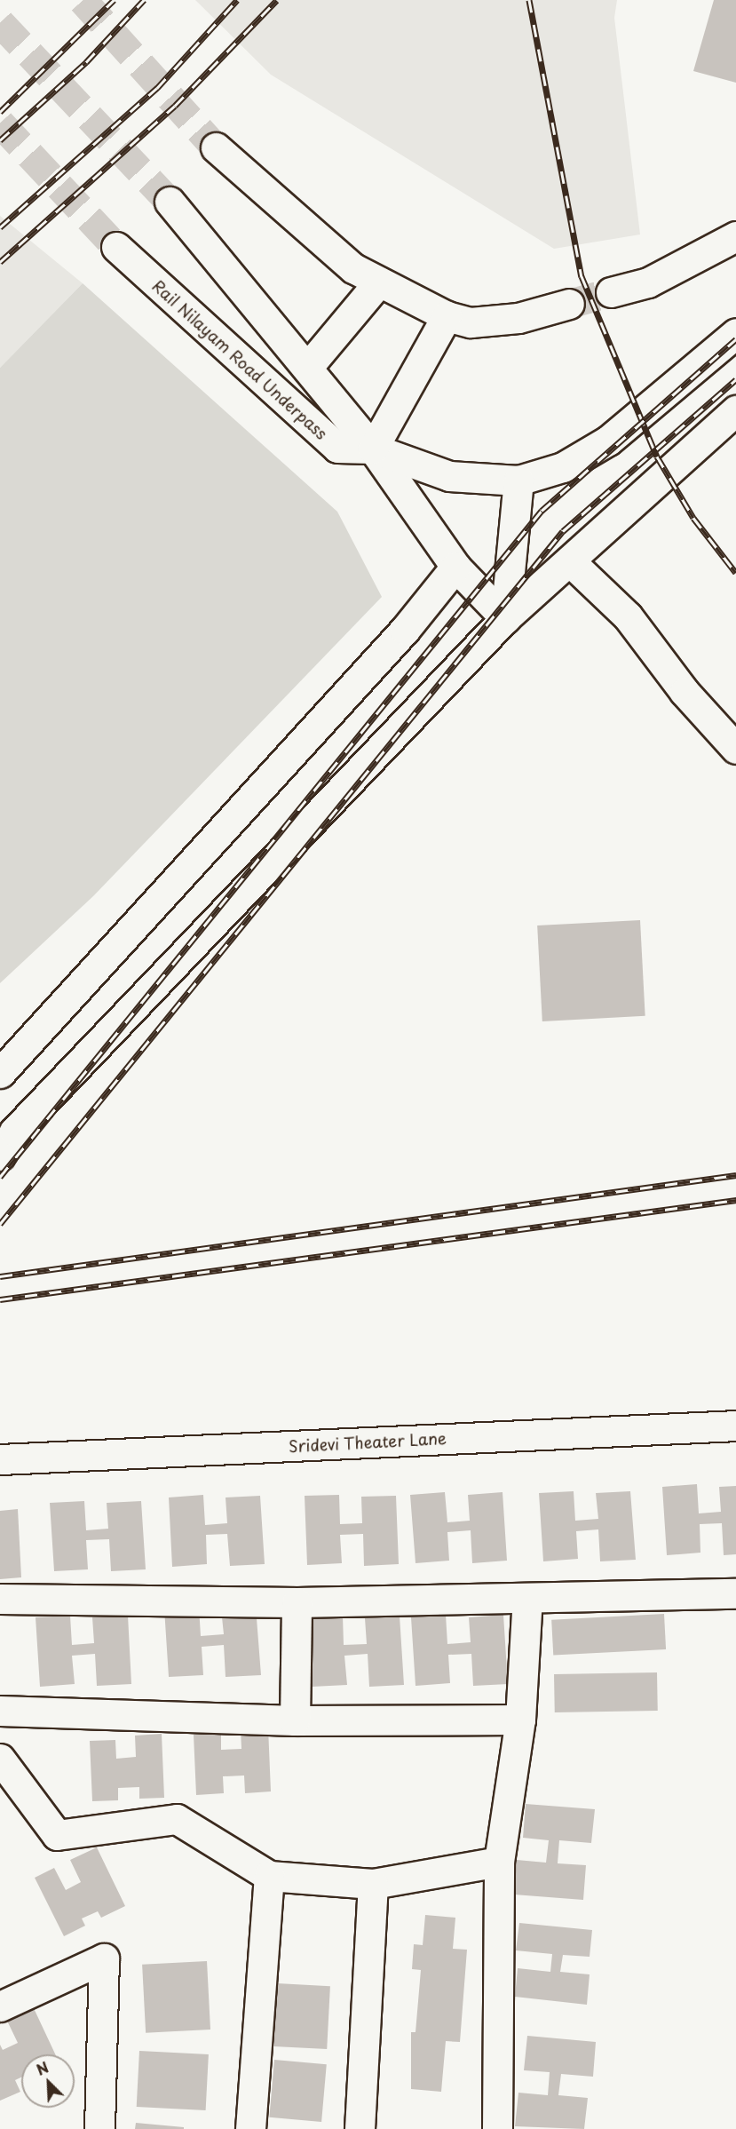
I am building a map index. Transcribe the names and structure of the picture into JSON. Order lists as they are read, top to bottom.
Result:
{
  "streets": {
    "street": ["Rail Nilayam Road Underpass", "Sridevi Theater Lane"]
  },
  "north": "top left"
}
